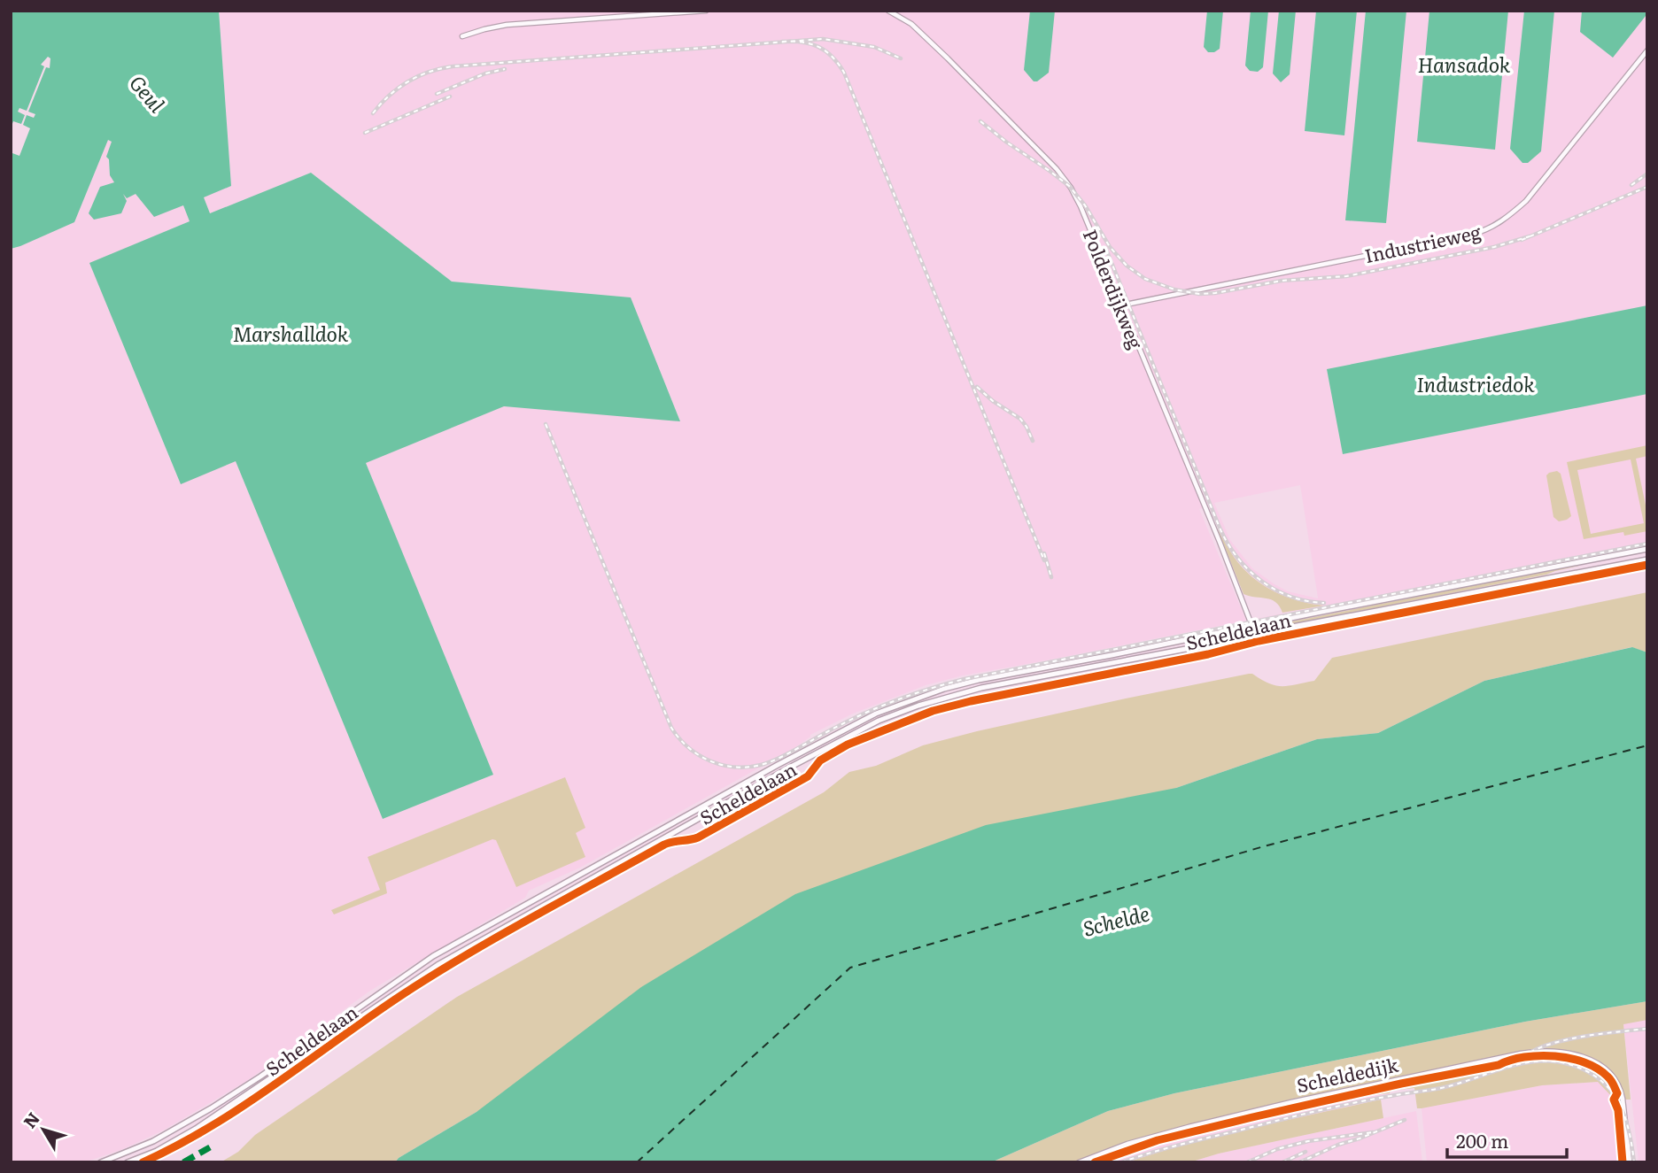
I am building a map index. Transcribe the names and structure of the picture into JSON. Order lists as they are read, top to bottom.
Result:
{
  "streets": {
    "main road": ["Scheldelaan"],
    "street": ["Industrieweg", "Polderdijkweg", "Scheldedijk"]
  },
  "crossings": [
    ["Industrieweg", "Polderdijkweg"],
    ["Polderdijkweg", "Scheldelaan"]
  ],
  "water": [
    "Hansadok",
    "Geul",
    "Marshalldok",
    "Industriedok",
    "Schelde"
  ],
  "scale_bar": "200 m",
  "north": "top left"
}
